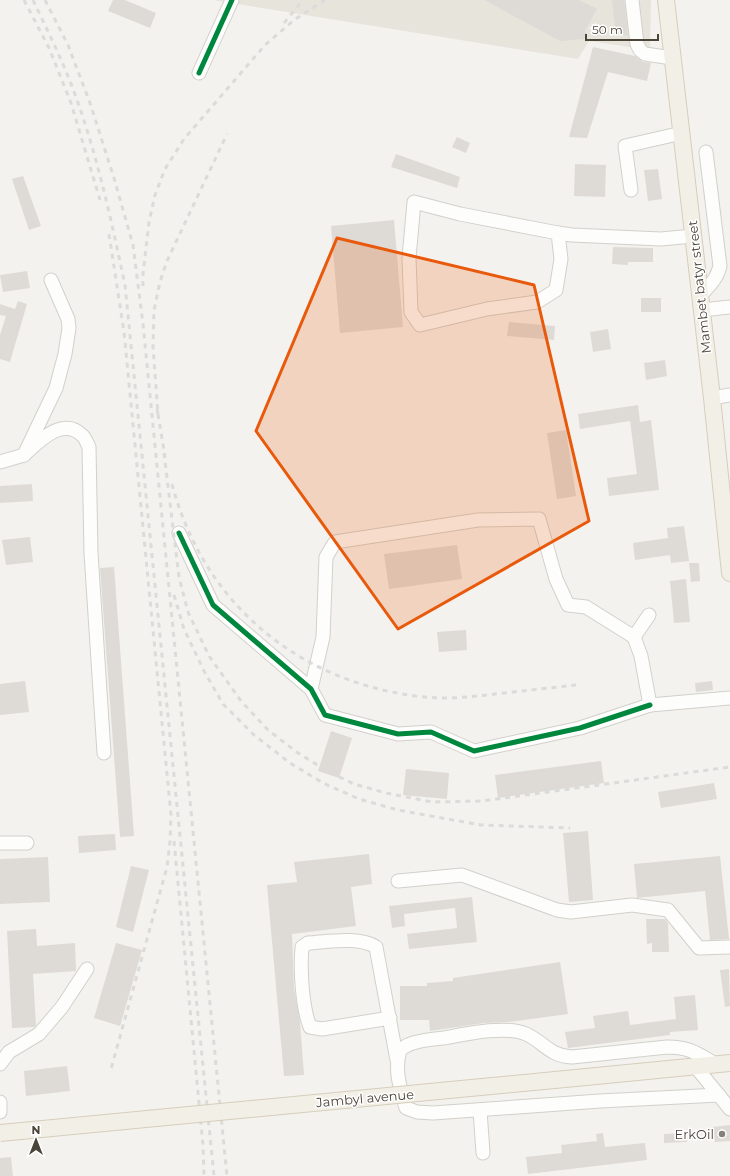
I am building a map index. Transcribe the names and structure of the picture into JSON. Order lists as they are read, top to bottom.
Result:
{
  "streets": {
    "main road": ["Mambet batyr street", "Jambyl avenue"]
  },
  "places": ["ErkOil"],
  "scale_bar": "50 m",
  "north": "top"
}
